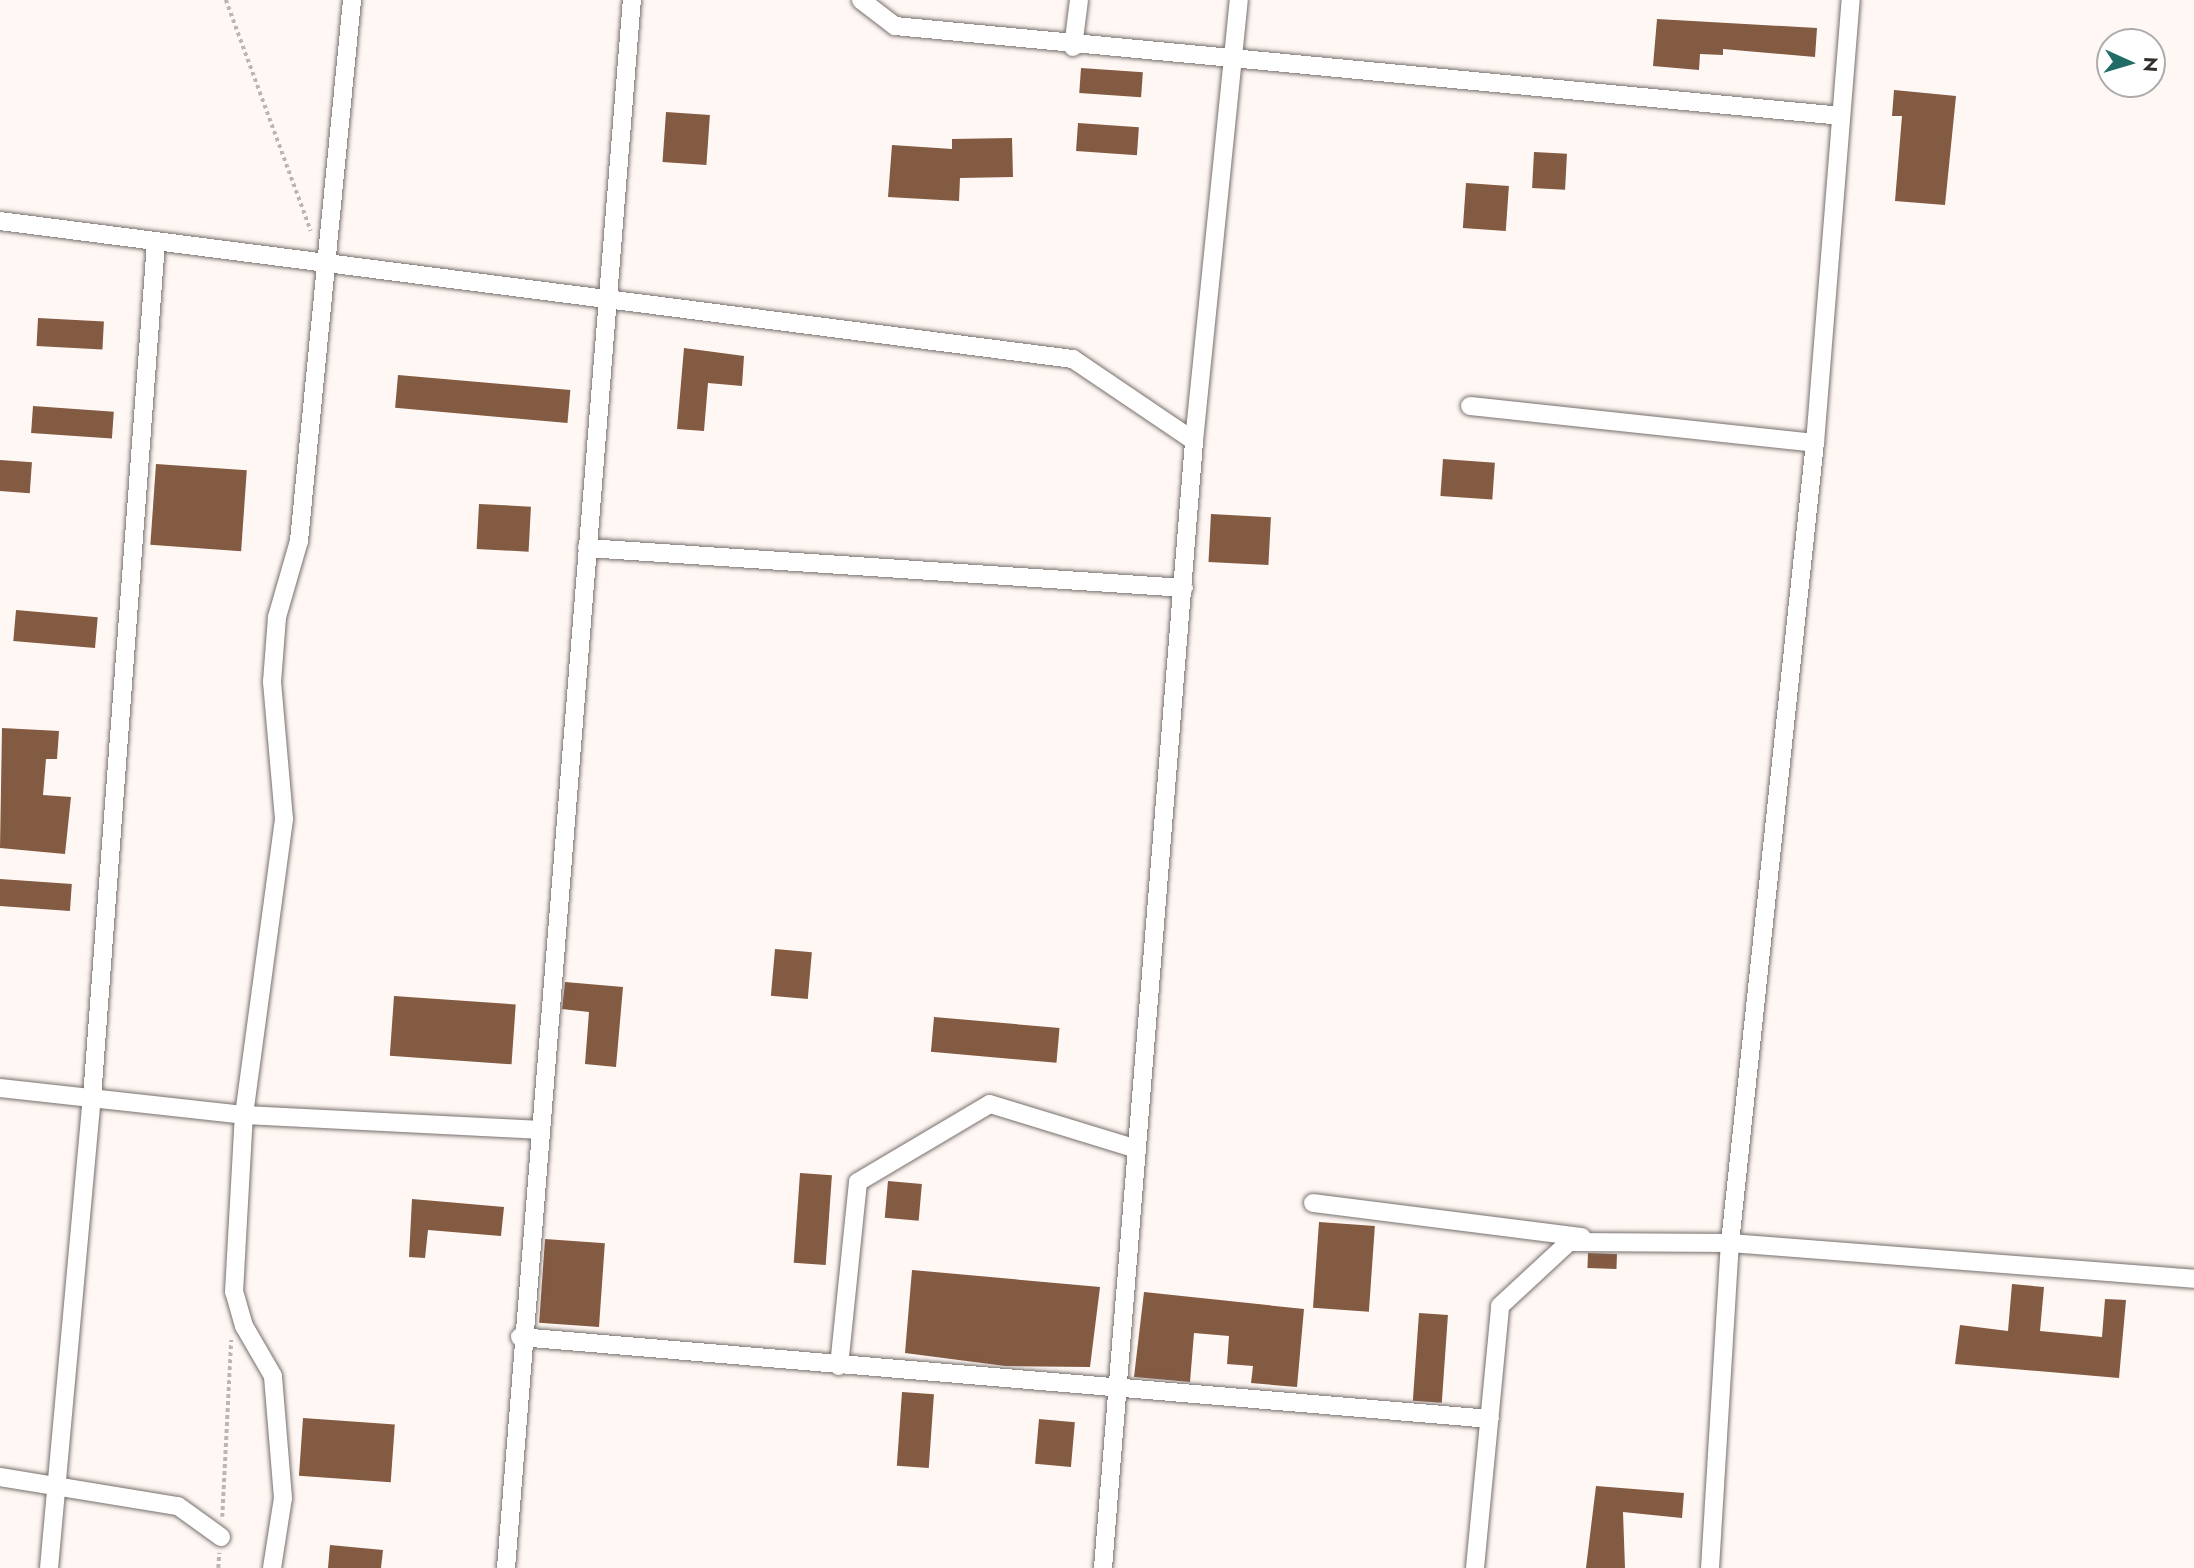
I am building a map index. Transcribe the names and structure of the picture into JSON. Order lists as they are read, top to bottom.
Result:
{
  "north": "right"
}
